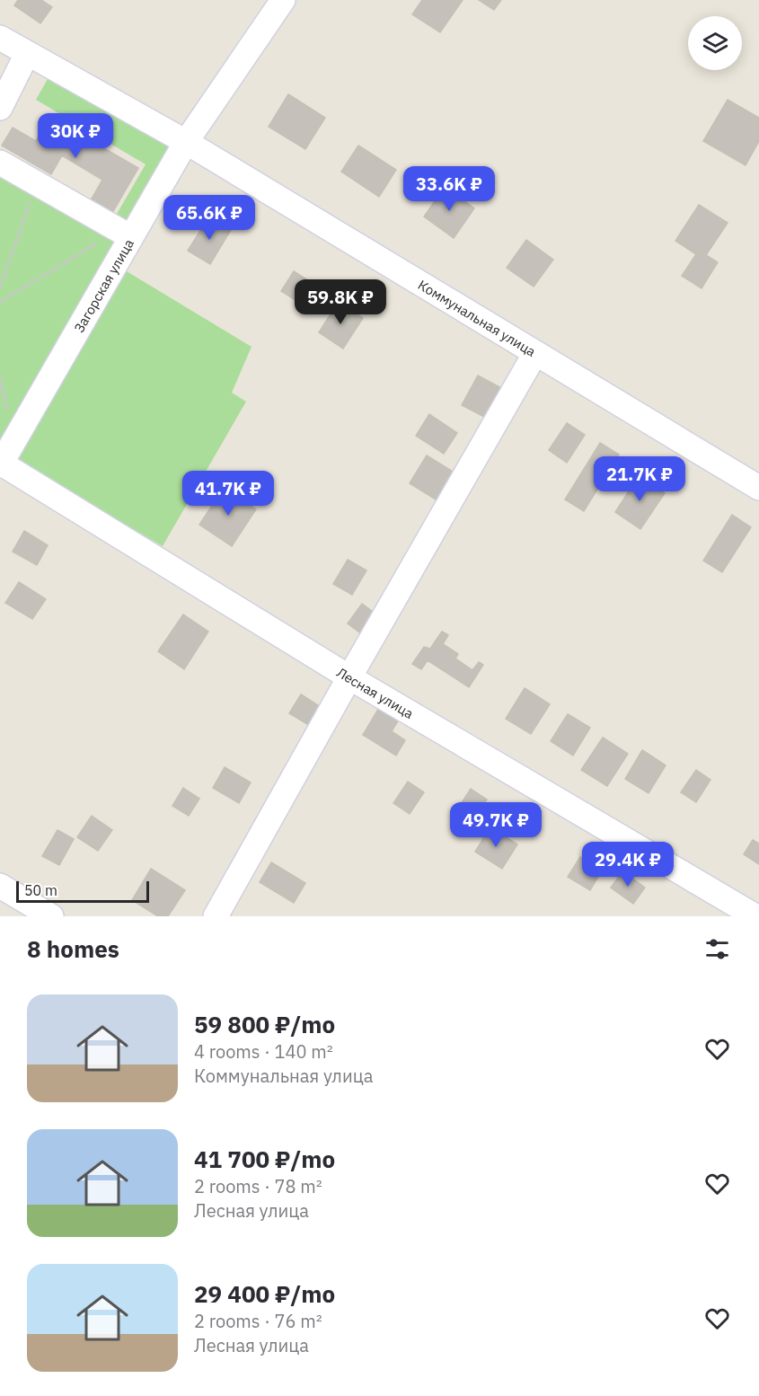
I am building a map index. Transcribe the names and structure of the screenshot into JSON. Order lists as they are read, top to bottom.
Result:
{
  "streets": {
    "street": ["Загорская улица", "Коммунальная улица", "Лесная улица"]
  },
  "crossings": [
    ["Загорская улица", "Коммунальная улица"],
    ["Загорская улица", "Лесная улица"]
  ],
  "scale_bar": "50 m",
  "page": {
    "price": [
      "30K ₽",
      "33.6K ₽",
      "65.6K ₽",
      "59.8K ₽",
      "21.7K ₽",
      "41.7K ₽",
      "49.7K ₽",
      "29.4K ₽"
    ],
    "scale": "50 m",
    "heading": "8 homes",
    "list": [
      {
        "name": "59 800 ₽/mo",
        "note": "4 rooms · 140 m² · Коммунальная улица"
      },
      {
        "name": "41 700 ₽/mo",
        "note": "2 rooms · 78 m² · Лесная улица"
      },
      {
        "name": "29 400 ₽/mo",
        "note": "2 rooms · 76 m² · Лесная улица"
      }
    ]
  }
}
